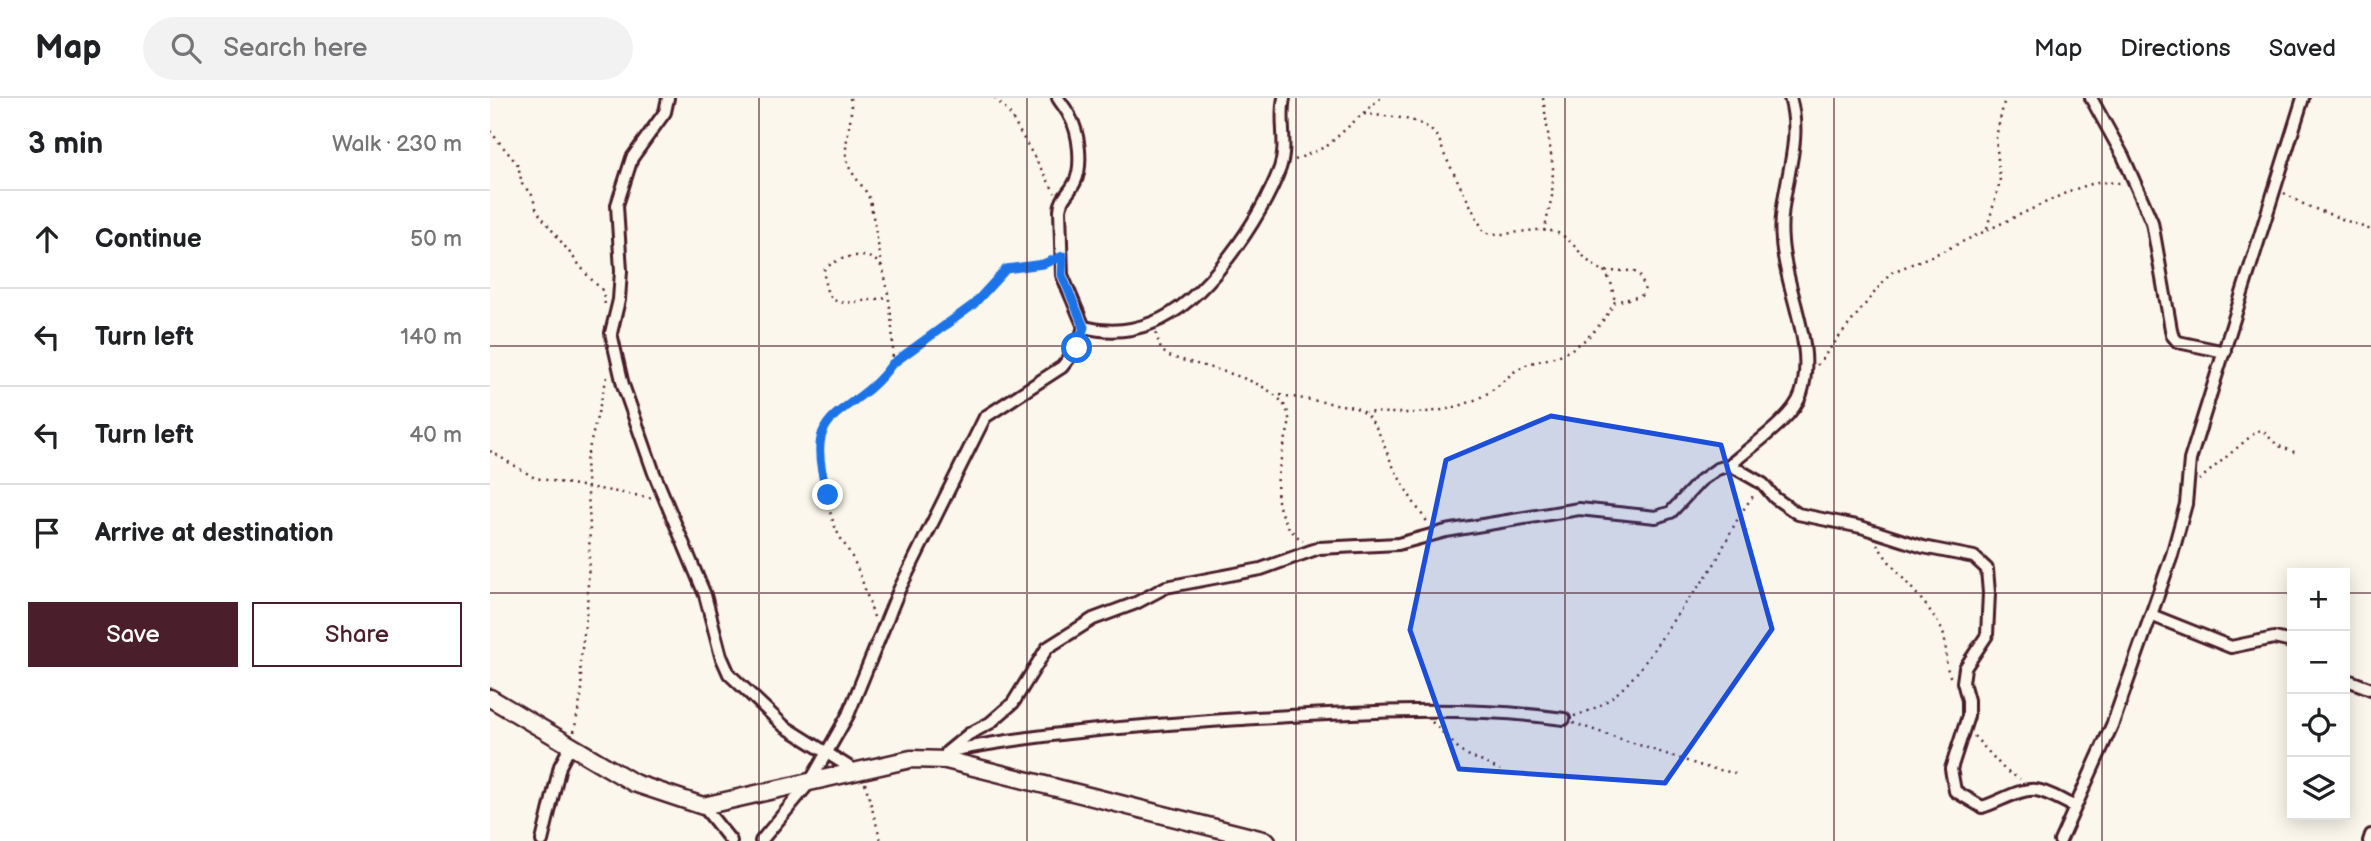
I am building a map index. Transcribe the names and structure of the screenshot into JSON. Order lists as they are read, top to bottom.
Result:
{
  "page": {
    "header": "Map",
    "search": "Search here",
    "nav": ["Map", "Directions", "Saved"],
    "heading": ["3 min", "Walk · 230 m"],
    "list": [
      ["Continue", "50 m"],
      ["Turn left", "140 m"],
      ["Turn left", "40 m"],
      "Arrive at destination"
    ],
    "map_buttons": ["+", "−"],
    "buttons": ["Save", "Share"]
  }
}
